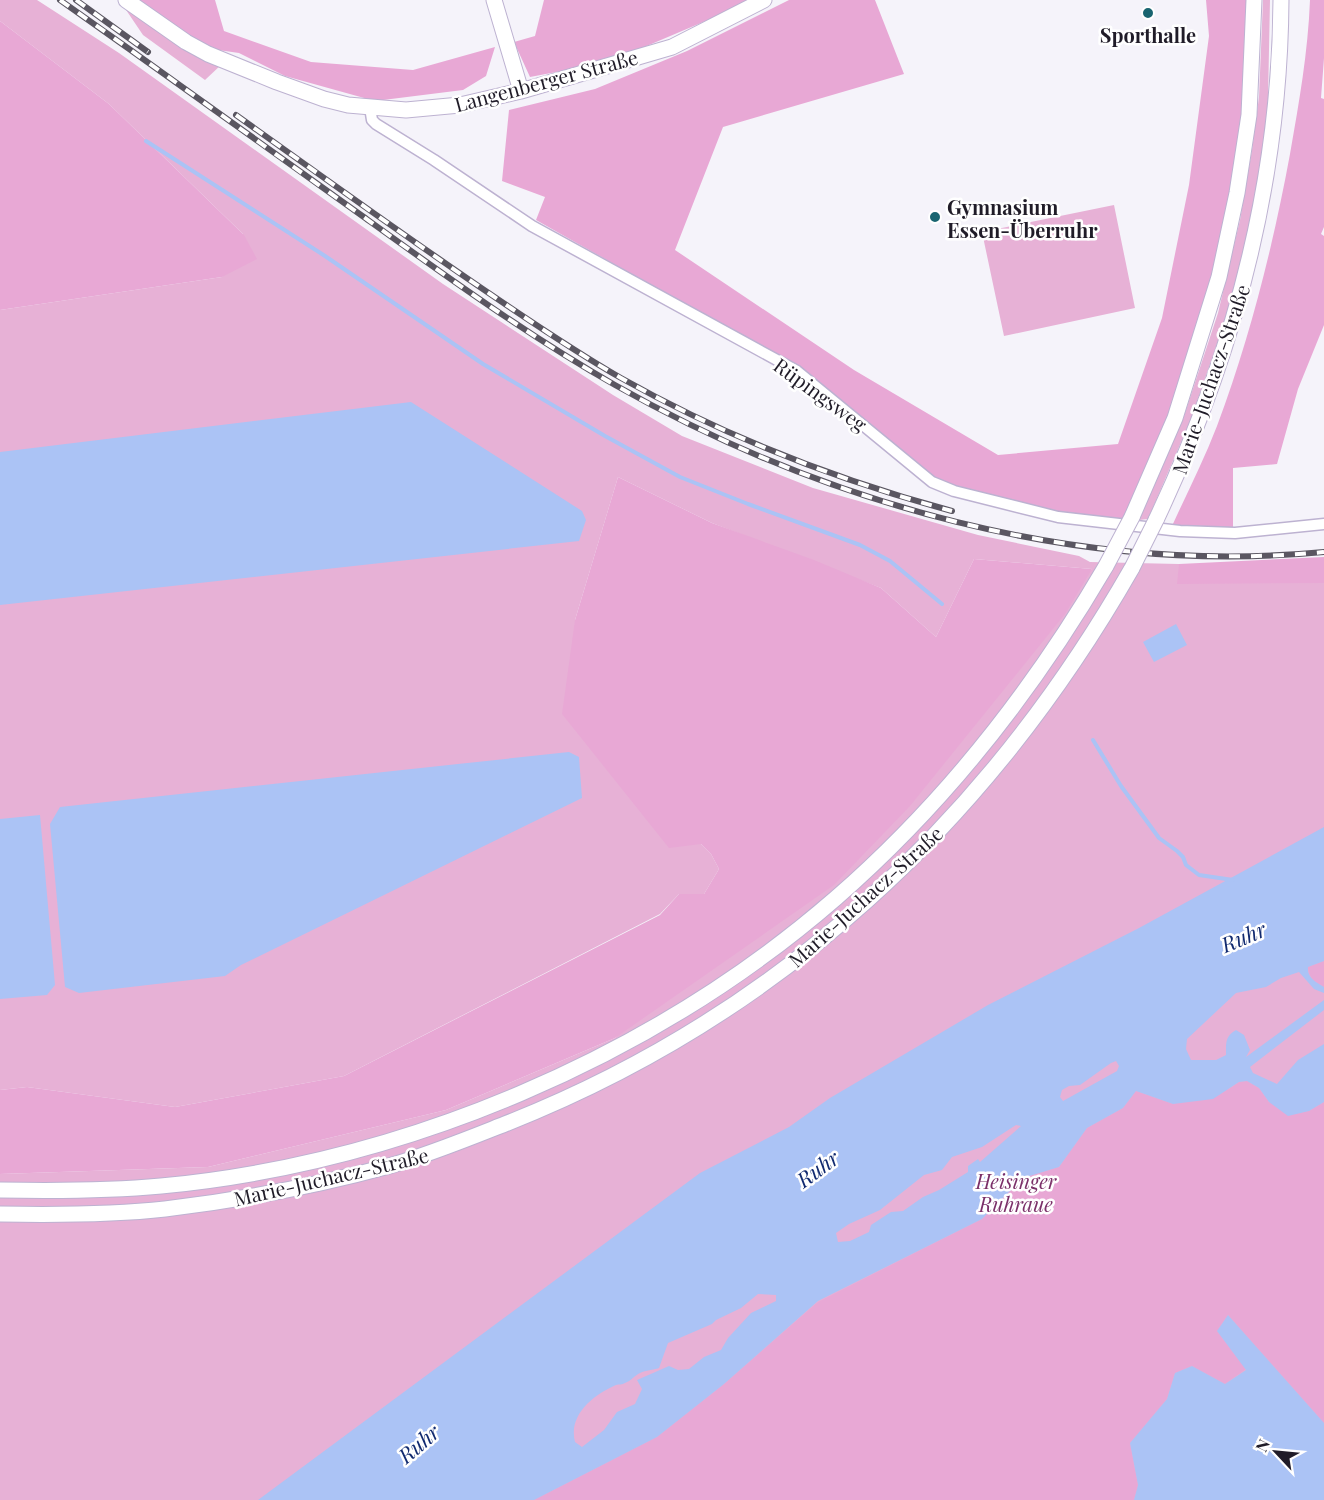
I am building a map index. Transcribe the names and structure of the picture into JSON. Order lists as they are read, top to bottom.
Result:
{
  "streets": {
    "main road": ["Langenberger Straße", "Marie-Juchacz-Straße"],
    "street": ["Rüpingsweg"]
  },
  "crossings": [
    ["Langenberger Straße", "Rüpingsweg"]
  ],
  "water": ["Ruhr"],
  "parks": ["Heisinger Ruhraue"],
  "places": ["Sporthalle", "Gymnasium Essen-Überruhr"],
  "north": "top left"
}
